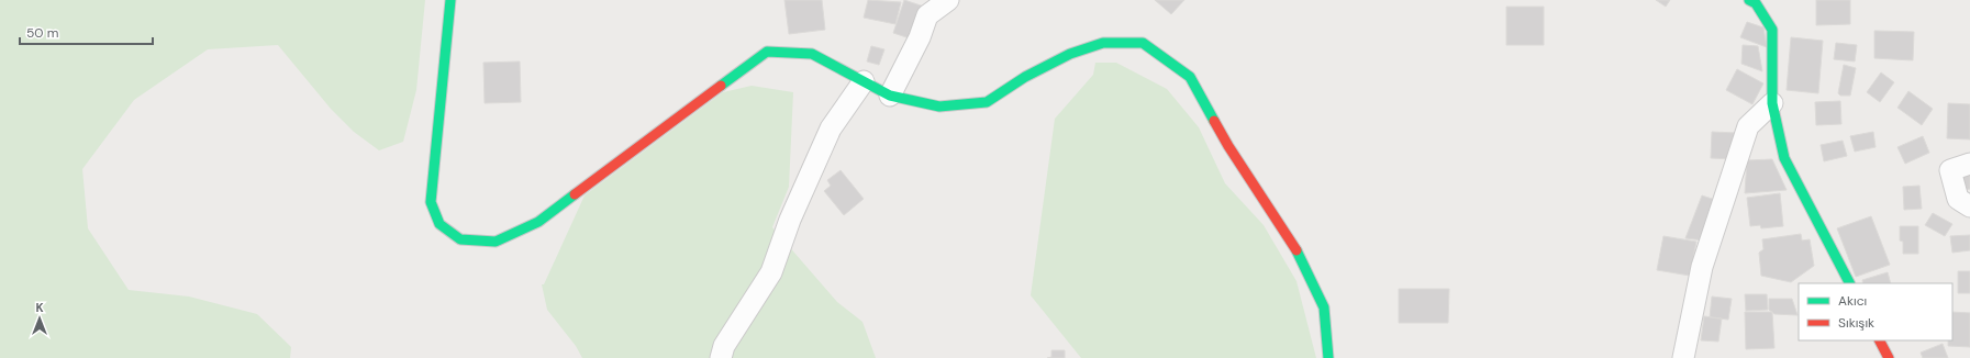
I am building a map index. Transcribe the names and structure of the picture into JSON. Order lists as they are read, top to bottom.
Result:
{
  "legend": ["Akıcı", "Sıkışık"],
  "scale_bar": "50 m",
  "north": "top"
}
